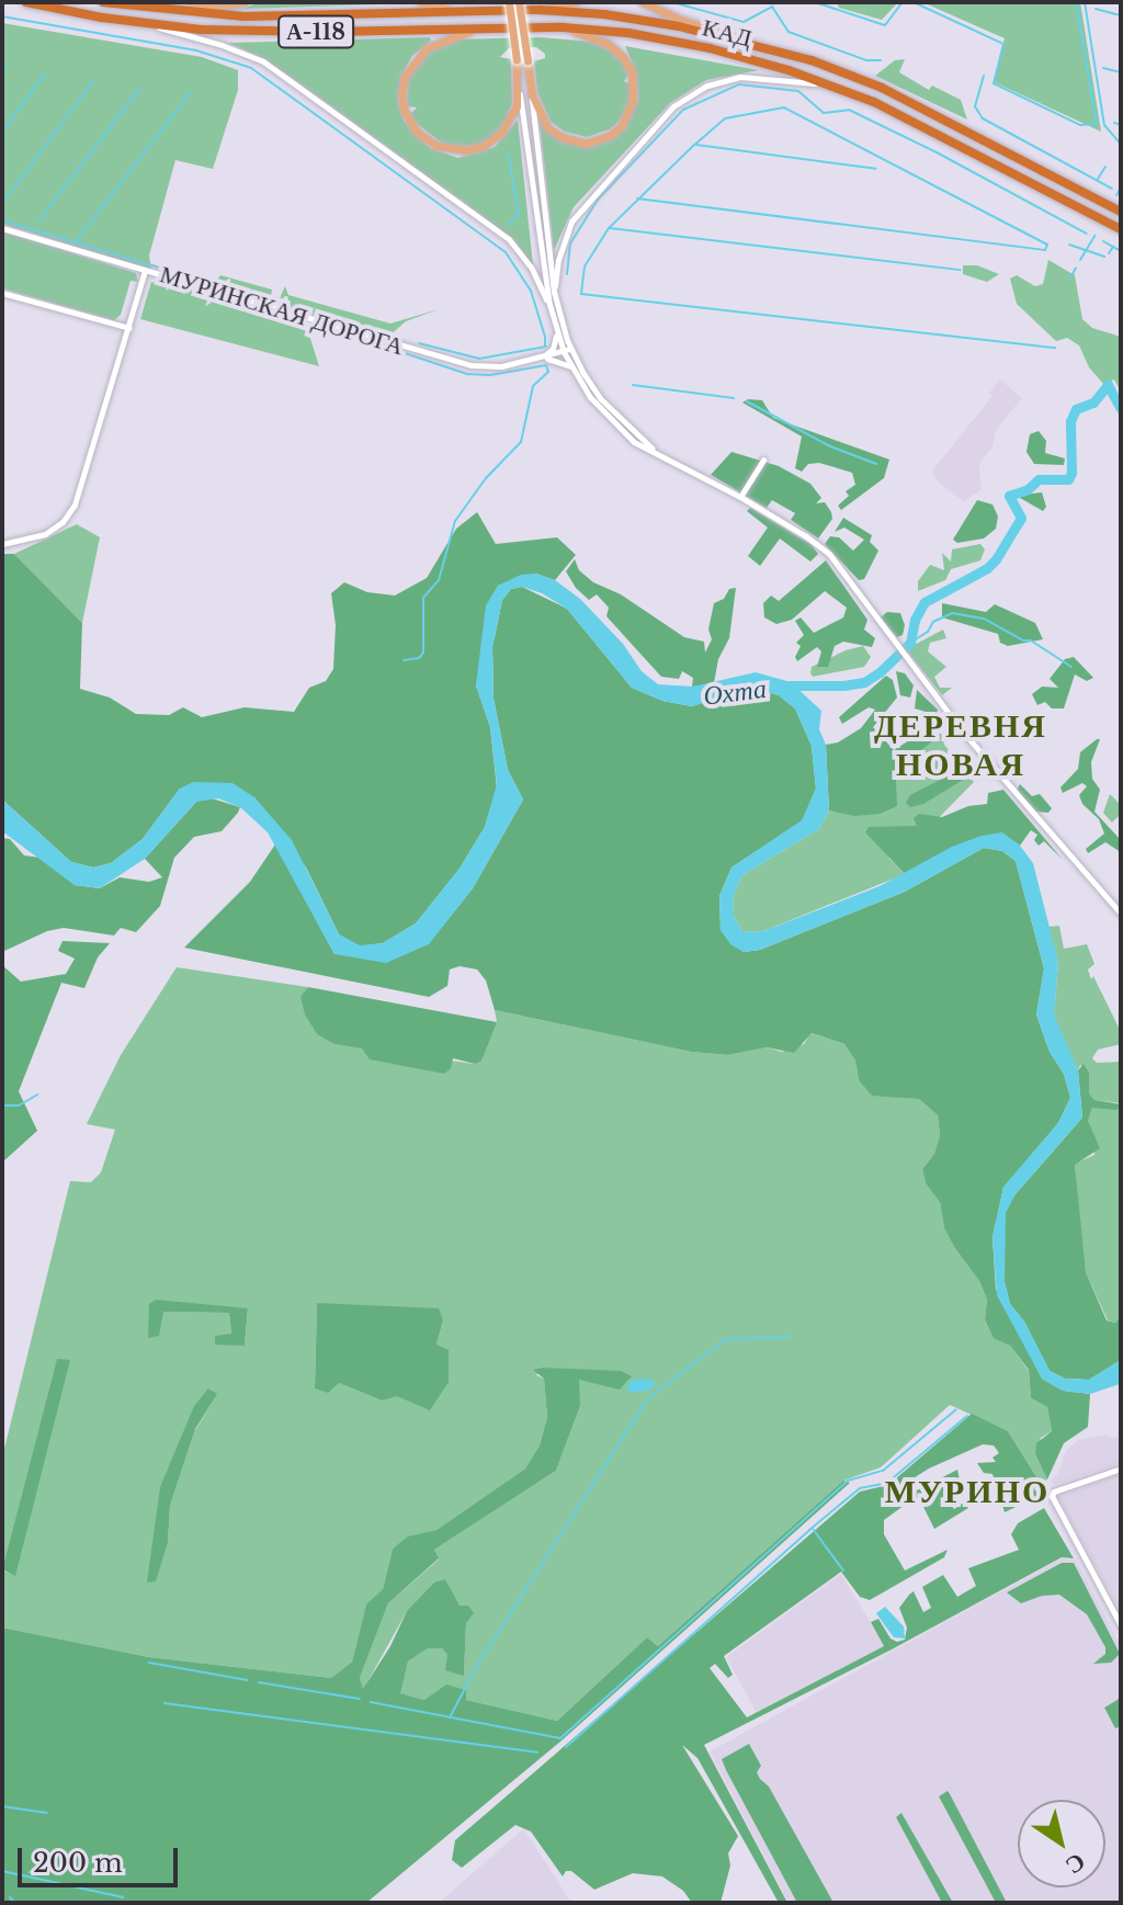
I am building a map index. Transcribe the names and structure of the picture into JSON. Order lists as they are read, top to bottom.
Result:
{
  "streets": {
    "highway": ["А-118", "КАД"],
    "street": ["МУРИНСКАЯ ДОРОГА"]
  },
  "districts": ["ДЕРЕВНЯ НОВАЯ", "МУРИНО"],
  "water": ["Охта"],
  "scale_bar": "200 m",
  "north": "bottom right"
}
